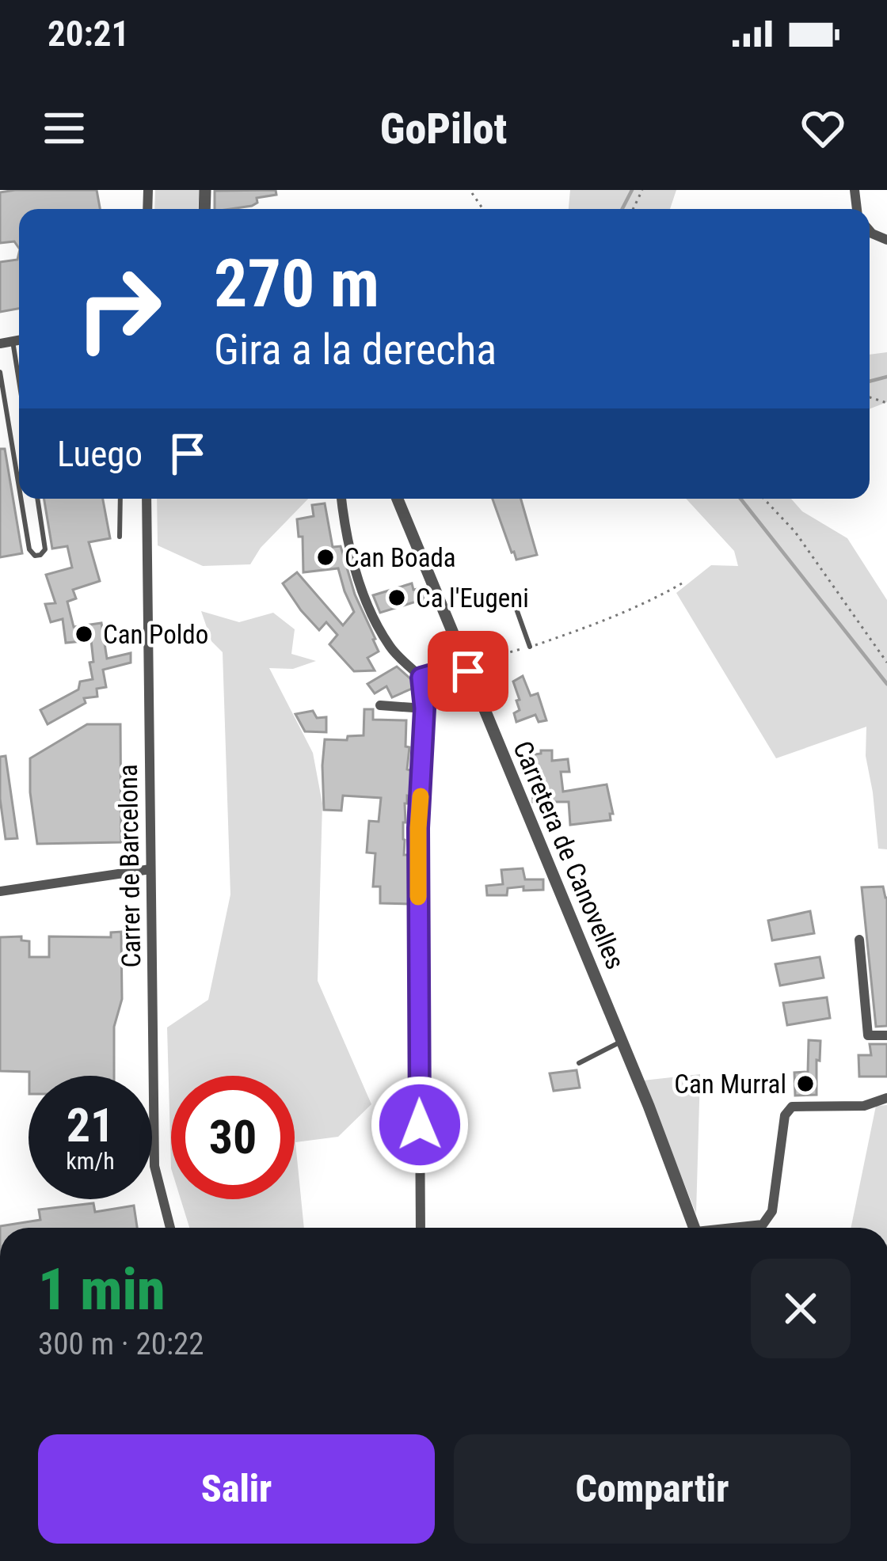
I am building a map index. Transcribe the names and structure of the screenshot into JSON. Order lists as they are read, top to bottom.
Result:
{
  "streets": {
    "street": ["Carretera de Canovelles", "Carrer de Barcelona"]
  },
  "places": [
    "Can Boada",
    "Ca l'Eugeni",
    "Can Poldo",
    "Can Murral"
  ],
  "page": {
    "status": "20:21",
    "header": "GoPilot",
    "turn": ["270 m", "Gira a la derecha"],
    "then": "Luego",
    "speed": "21 km/h",
    "limit": "30",
    "heading": ["1 min", "300 m · 20:22"],
    "buttons": ["Salir", "Compartir"]
  }
}
